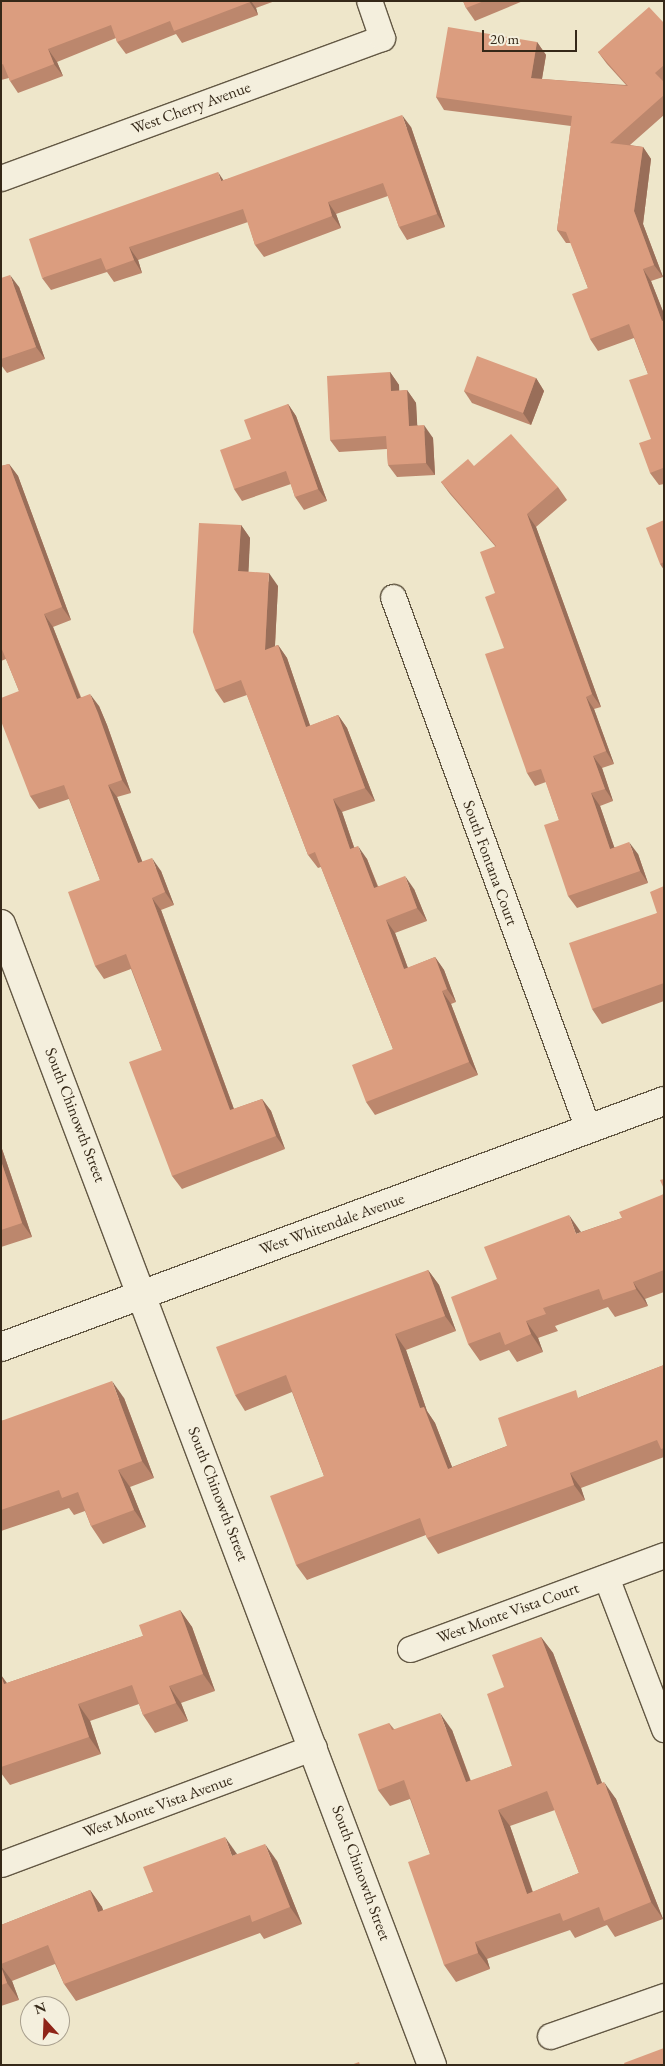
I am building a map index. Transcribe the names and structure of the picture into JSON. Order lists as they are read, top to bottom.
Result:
{
  "streets": {
    "street": [
      "West Cherry Avenue",
      "South Fontana Court",
      "South Chinowth Street",
      "West Whitendale Avenue",
      "West Monte Vista Court",
      "West Monte Vista Avenue"
    ]
  },
  "crossings": [
    ["South Fontana Court", "West Whitendale Avenue"],
    ["South Chinowth Street", "West Whitendale Avenue"],
    ["South Chinowth Street", "West Monte Vista Avenue"]
  ],
  "scale_bar": "20 m",
  "north": "top"
}
